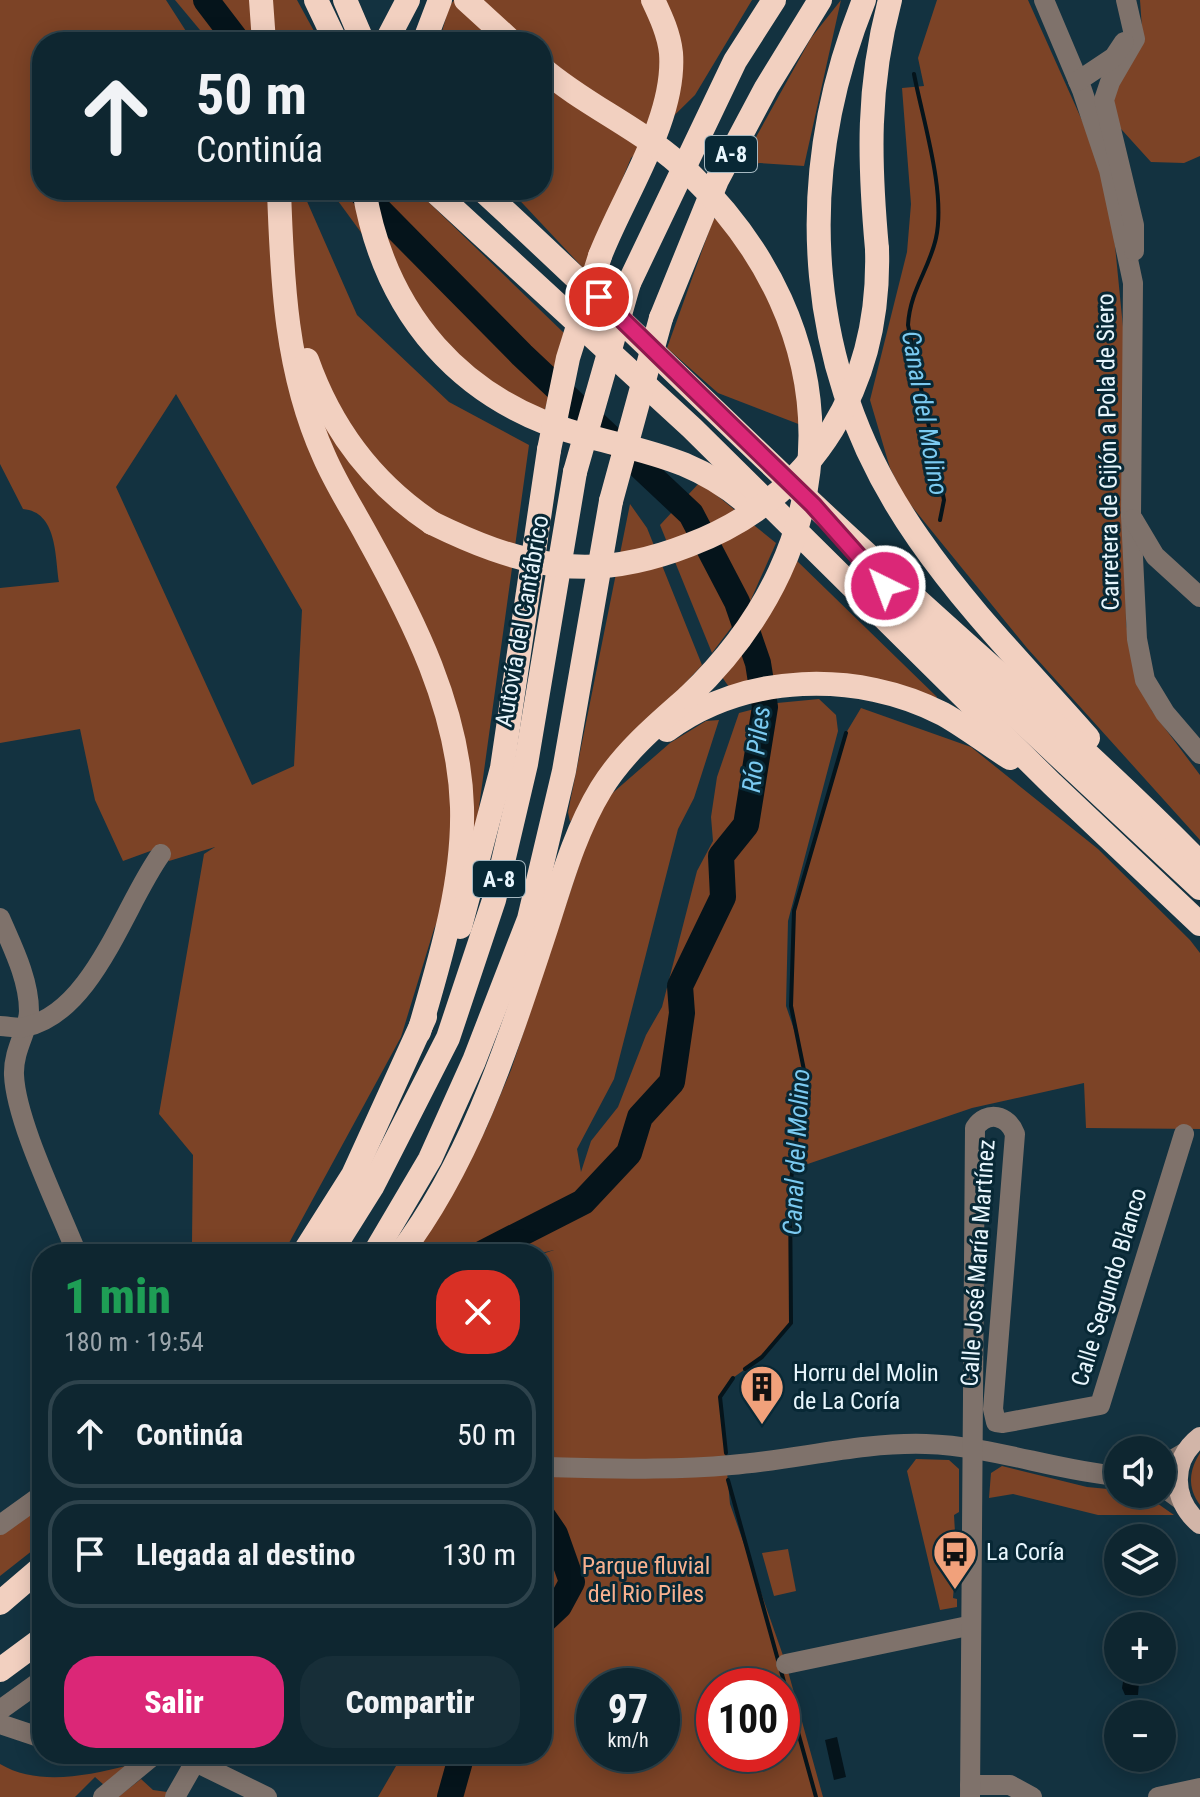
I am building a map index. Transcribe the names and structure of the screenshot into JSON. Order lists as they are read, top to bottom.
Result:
{
  "streets": {
    "highway": ["A-8", "Autovía del Cantábrico"],
    "street": ["Carretera de Gijón a Pola de Siero", "Calle José María Martínez", "Calle Segundo Blanco"]
  },
  "crossings": [
    ["Calle José María Martínez", "Calle Segundo Blanco"]
  ],
  "water": ["Canal del Molino", "Río Piles"],
  "parks": ["Parque fluvial del Rio Piles"],
  "places": {
    "building": ["Horru del Molin de La Coría"],
    "bus stop": ["La Coría"]
  },
  "page": {
    "turn": ["50 m", "Continúa"],
    "heading": ["1 min", "180 m · 19:54"],
    "list": [
      {
        "name": "Continúa",
        "value": "50 m"
      },
      {
        "name": "Llegada al destino",
        "value": "130 m"
      }
    ],
    "map_buttons": ["+", "−"],
    "buttons": ["Salir", "Compartir"],
    "speed": "97 km/h",
    "limit": "100"
  }
}
